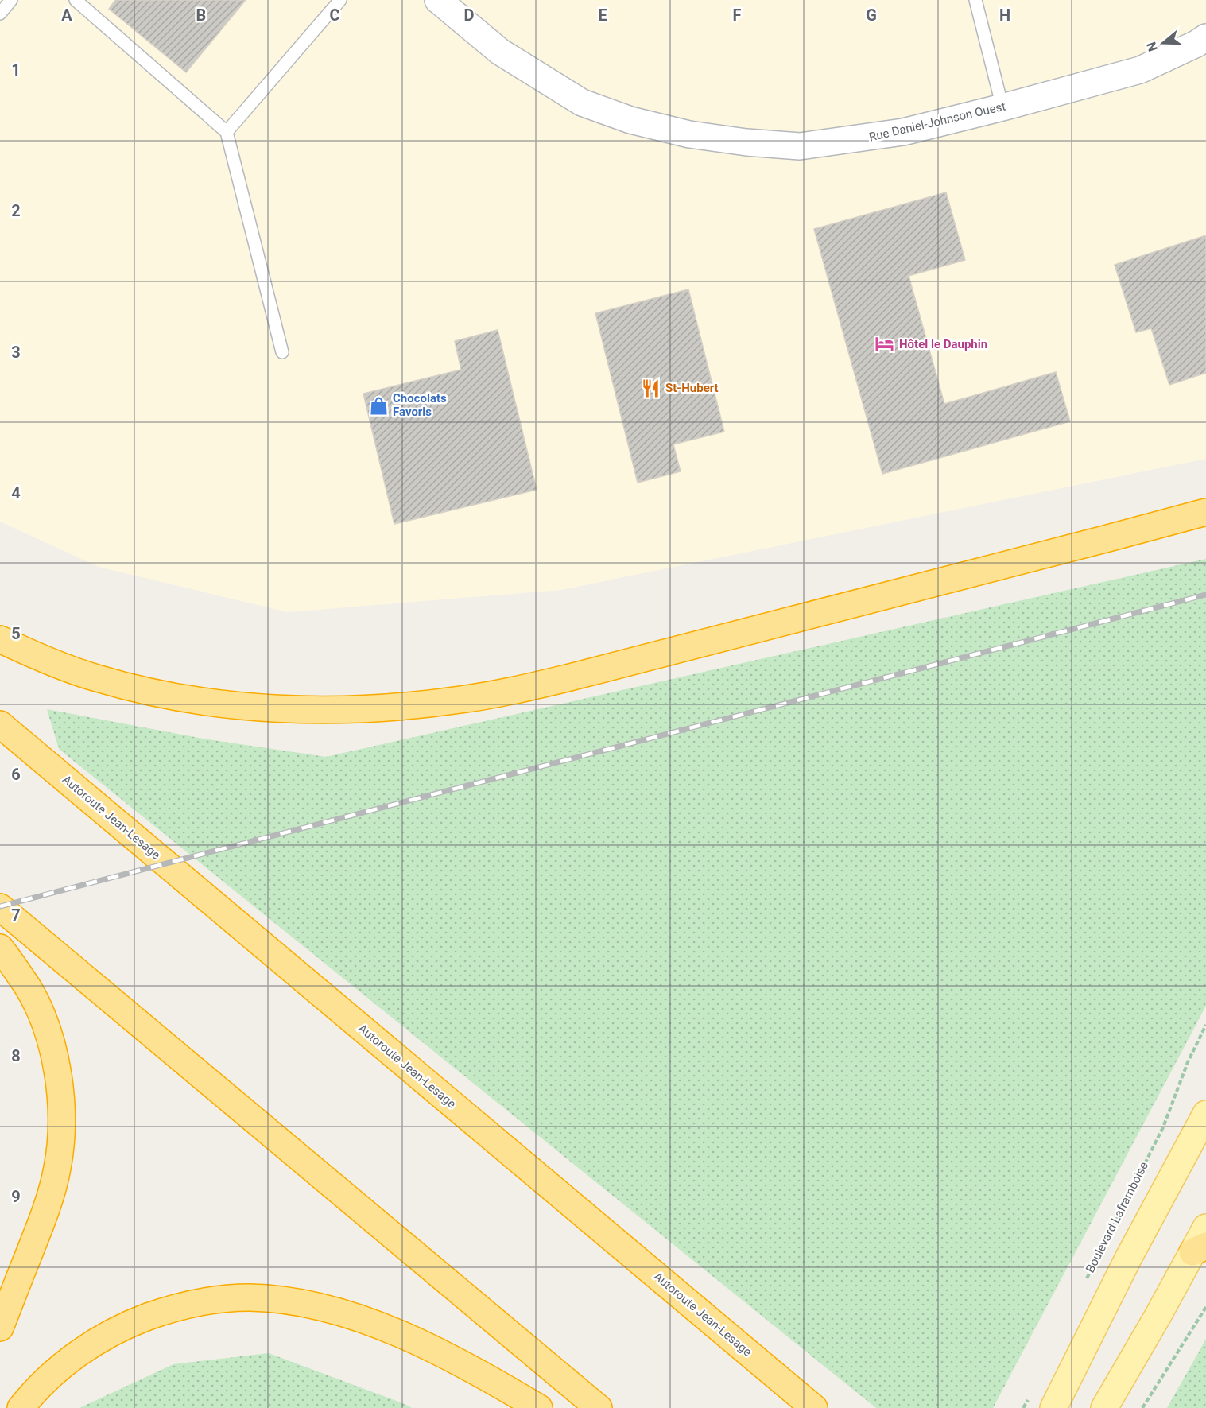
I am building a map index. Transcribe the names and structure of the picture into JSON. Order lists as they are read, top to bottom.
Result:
{
  "streets": {
    "highway": ["Autoroute Jean-Lesage"],
    "street": ["Rue Daniel-Johnson Ouest"],
    "path": ["Boulevard Laframboise"]
  },
  "places": {
    "hotel": ["Hôtel le Dauphin"],
    "restaurant": ["St-Hubert"],
    "shop": ["Chocolats Favoris"]
  },
  "north": "left",
  "grid": {
    "columns": [
      "A",
      "B",
      "C",
      "D",
      "E",
      "F",
      "G",
      "H"
    ],
    "rows": [
      "1",
      "2",
      "3",
      "4",
      "5",
      "6",
      "7",
      "8",
      "9"
    ]
  }
}
